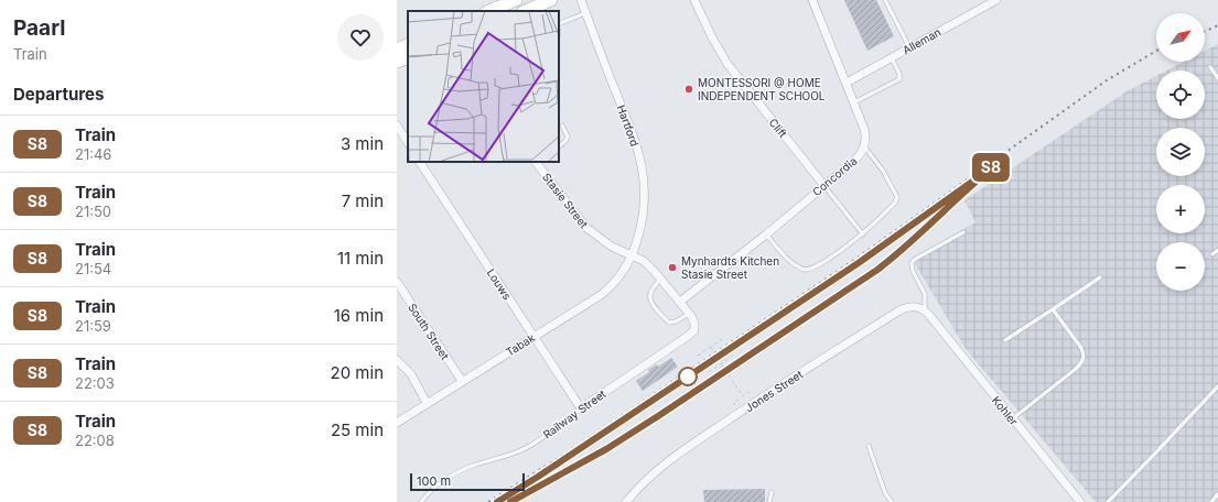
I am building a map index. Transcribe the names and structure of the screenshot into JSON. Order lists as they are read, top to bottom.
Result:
{
  "streets": {
    "street": [
      "Alleman",
      "Hartford",
      "Clift",
      "Concordia",
      "Stasie Street",
      "Louws",
      "South Street",
      "Tabak",
      "Jones Street",
      "Kohler",
      "Railway Street"
    ]
  },
  "crossings": [
    ["Alleman", "Concordia"],
    ["Hartford", "Stasie Street"],
    ["Hartford", "Tabak"],
    ["Clift", "Concordia"],
    ["Concordia", "Stasie Street"],
    ["Concordia", "Railway Street"],
    ["Stasie Street", "Tabak"],
    ["Stasie Street", "Railway Street"],
    ["Louws", "Tabak"],
    ["Louws", "Railway Street"],
    ["South Street", "Tabak"],
    ["Jones Street", "Kohler"]
  ],
  "places": ["MONTESSORI @ HOME INDEPENDENT SCHOOL", "Mynhardts Kitchen Stasie Street"],
  "scale_bar": "100 m",
  "north": "top right",
  "page": {
    "heading": [
      ["Paarl", "Train"],
      "Departures"
    ],
    "on_map": "S8",
    "map_buttons": ["+", "−"],
    "list": [
      {
        "mark": "S8",
        "name": "Train",
        "note": "21:46",
        "value": "3 min"
      },
      {
        "mark": "S8",
        "name": "Train",
        "note": "21:50",
        "value": "7 min"
      },
      {
        "mark": "S8",
        "name": "Train",
        "note": "21:54",
        "value": "11 min"
      },
      {
        "mark": "S8",
        "name": "Train",
        "note": "21:59",
        "value": "16 min"
      },
      {
        "mark": "S8",
        "name": "Train",
        "note": "22:03",
        "value": "20 min"
      },
      {
        "mark": "S8",
        "name": "Train",
        "note": "22:08",
        "value": "25 min"
      }
    ],
    "scale": "100 m"
  }
}
